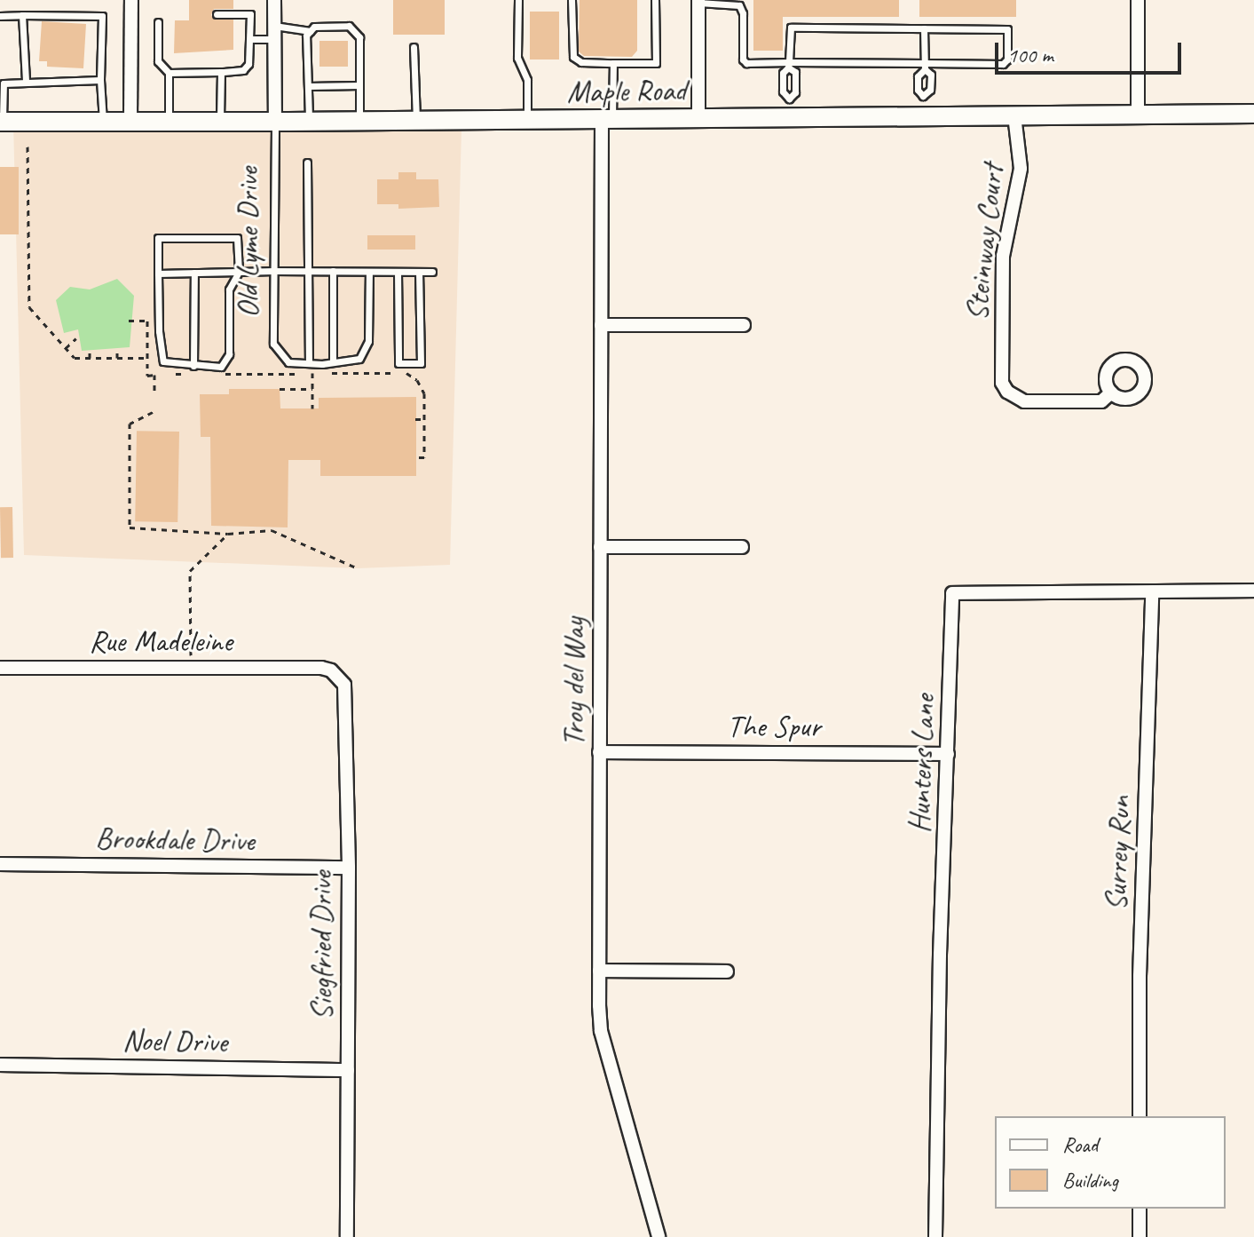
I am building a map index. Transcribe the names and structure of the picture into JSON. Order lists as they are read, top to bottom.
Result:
{
  "streets": {
    "main road": ["Maple Road"],
    "street": [
      "Old Lyme Drive",
      "Steinway Court",
      "Rue Madeleine",
      "Troy del Way",
      "The Spur",
      "Hunters Lane",
      "Brookdale Drive",
      "Surrey Run",
      "Siegfried Drive",
      "Noel Drive"
    ]
  },
  "crossings": [
    ["Maple Road", "Old Lyme Drive"],
    ["Maple Road", "Steinway Court"],
    ["Maple Road", "Troy del Way"],
    ["Rue Madeleine", "Siegfried Drive"],
    ["Troy del Way", "The Spur"],
    ["The Spur", "Hunters Lane"],
    ["Hunters Lane", "Surrey Run"],
    ["Brookdale Drive", "Siegfried Drive"],
    ["Siegfried Drive", "Noel Drive"]
  ],
  "legend": ["Road", "Building"],
  "scale_bar": "100 m"
}
